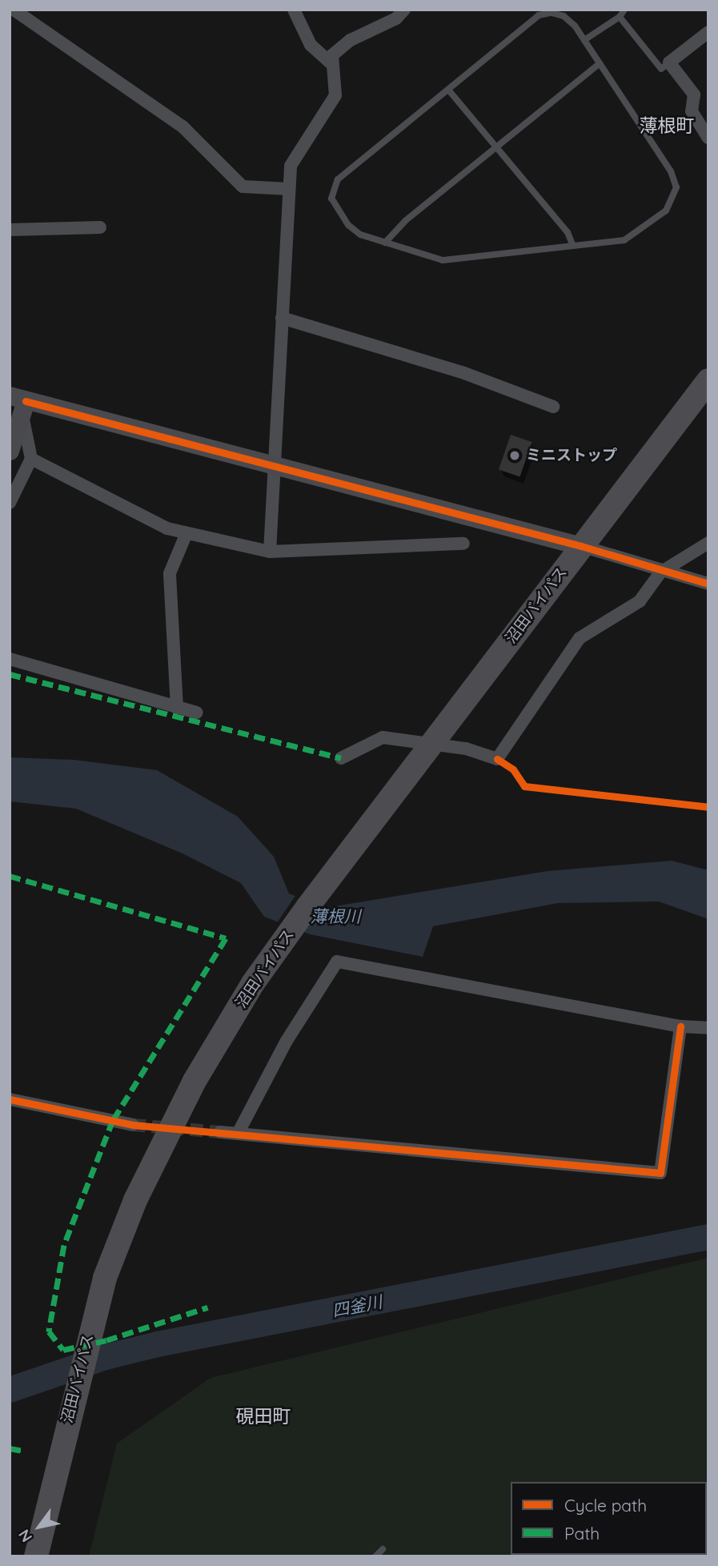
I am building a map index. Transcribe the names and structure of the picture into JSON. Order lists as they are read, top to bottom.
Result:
{
  "streets": {
    "highway": ["沼田バイパス"]
  },
  "districts": ["薄根町", "硯田町"],
  "water": ["薄根川", "四釜川"],
  "places": ["ミニストップ"],
  "legend": ["Cycle path", "Path"],
  "north": "bottom left"
}
